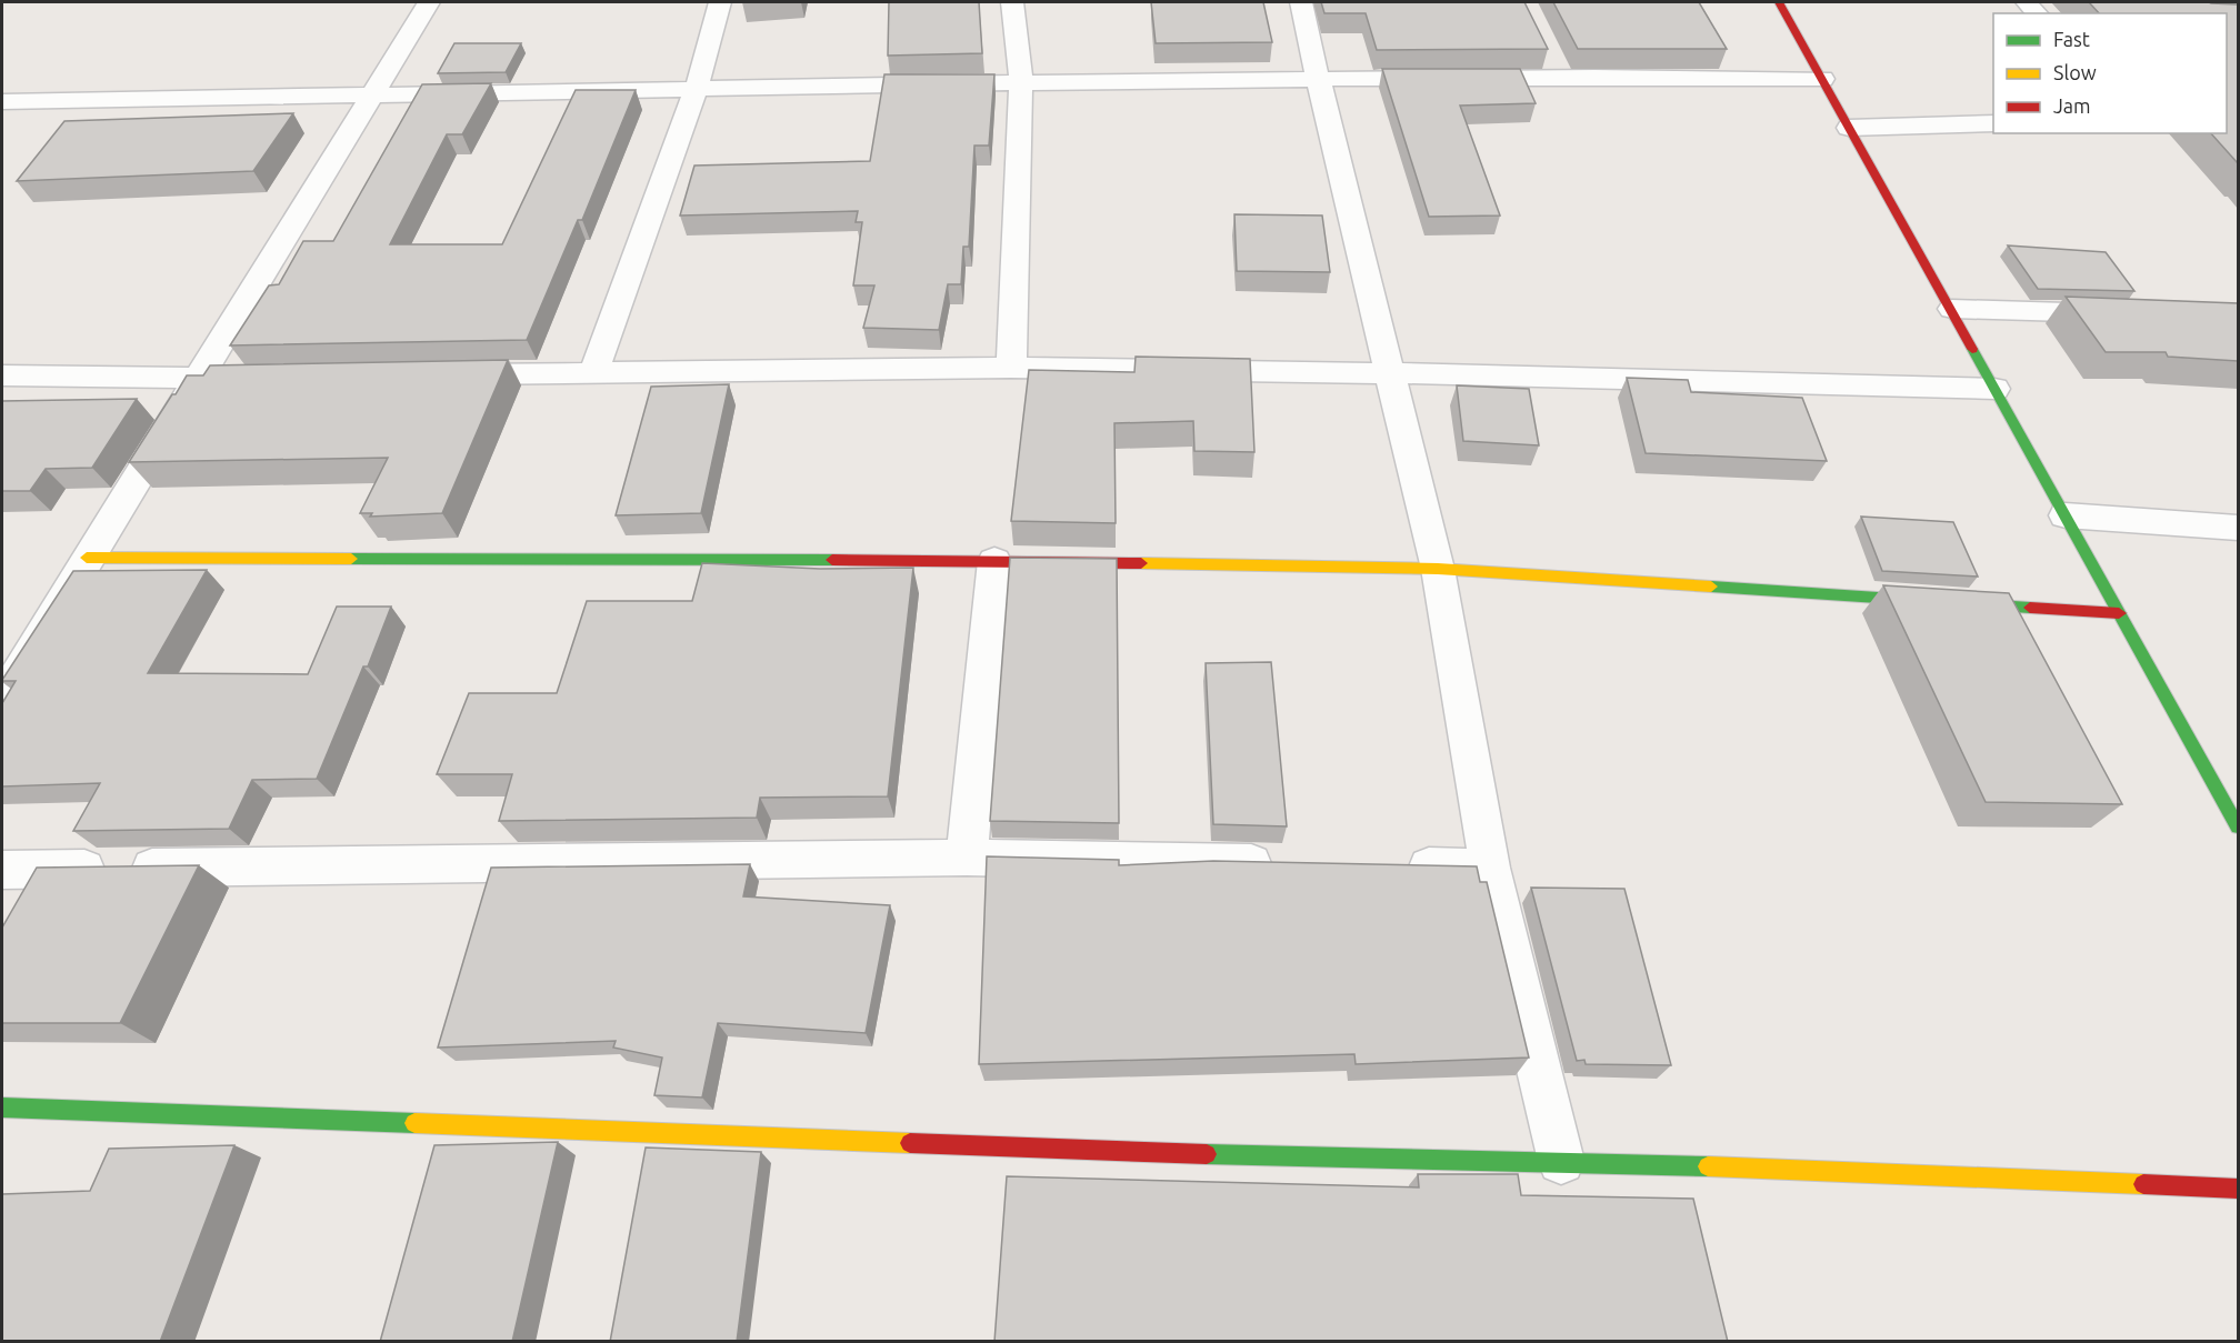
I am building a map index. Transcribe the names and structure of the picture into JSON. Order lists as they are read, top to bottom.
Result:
{
  "legend": ["Fast", "Slow", "Jam"]
}
